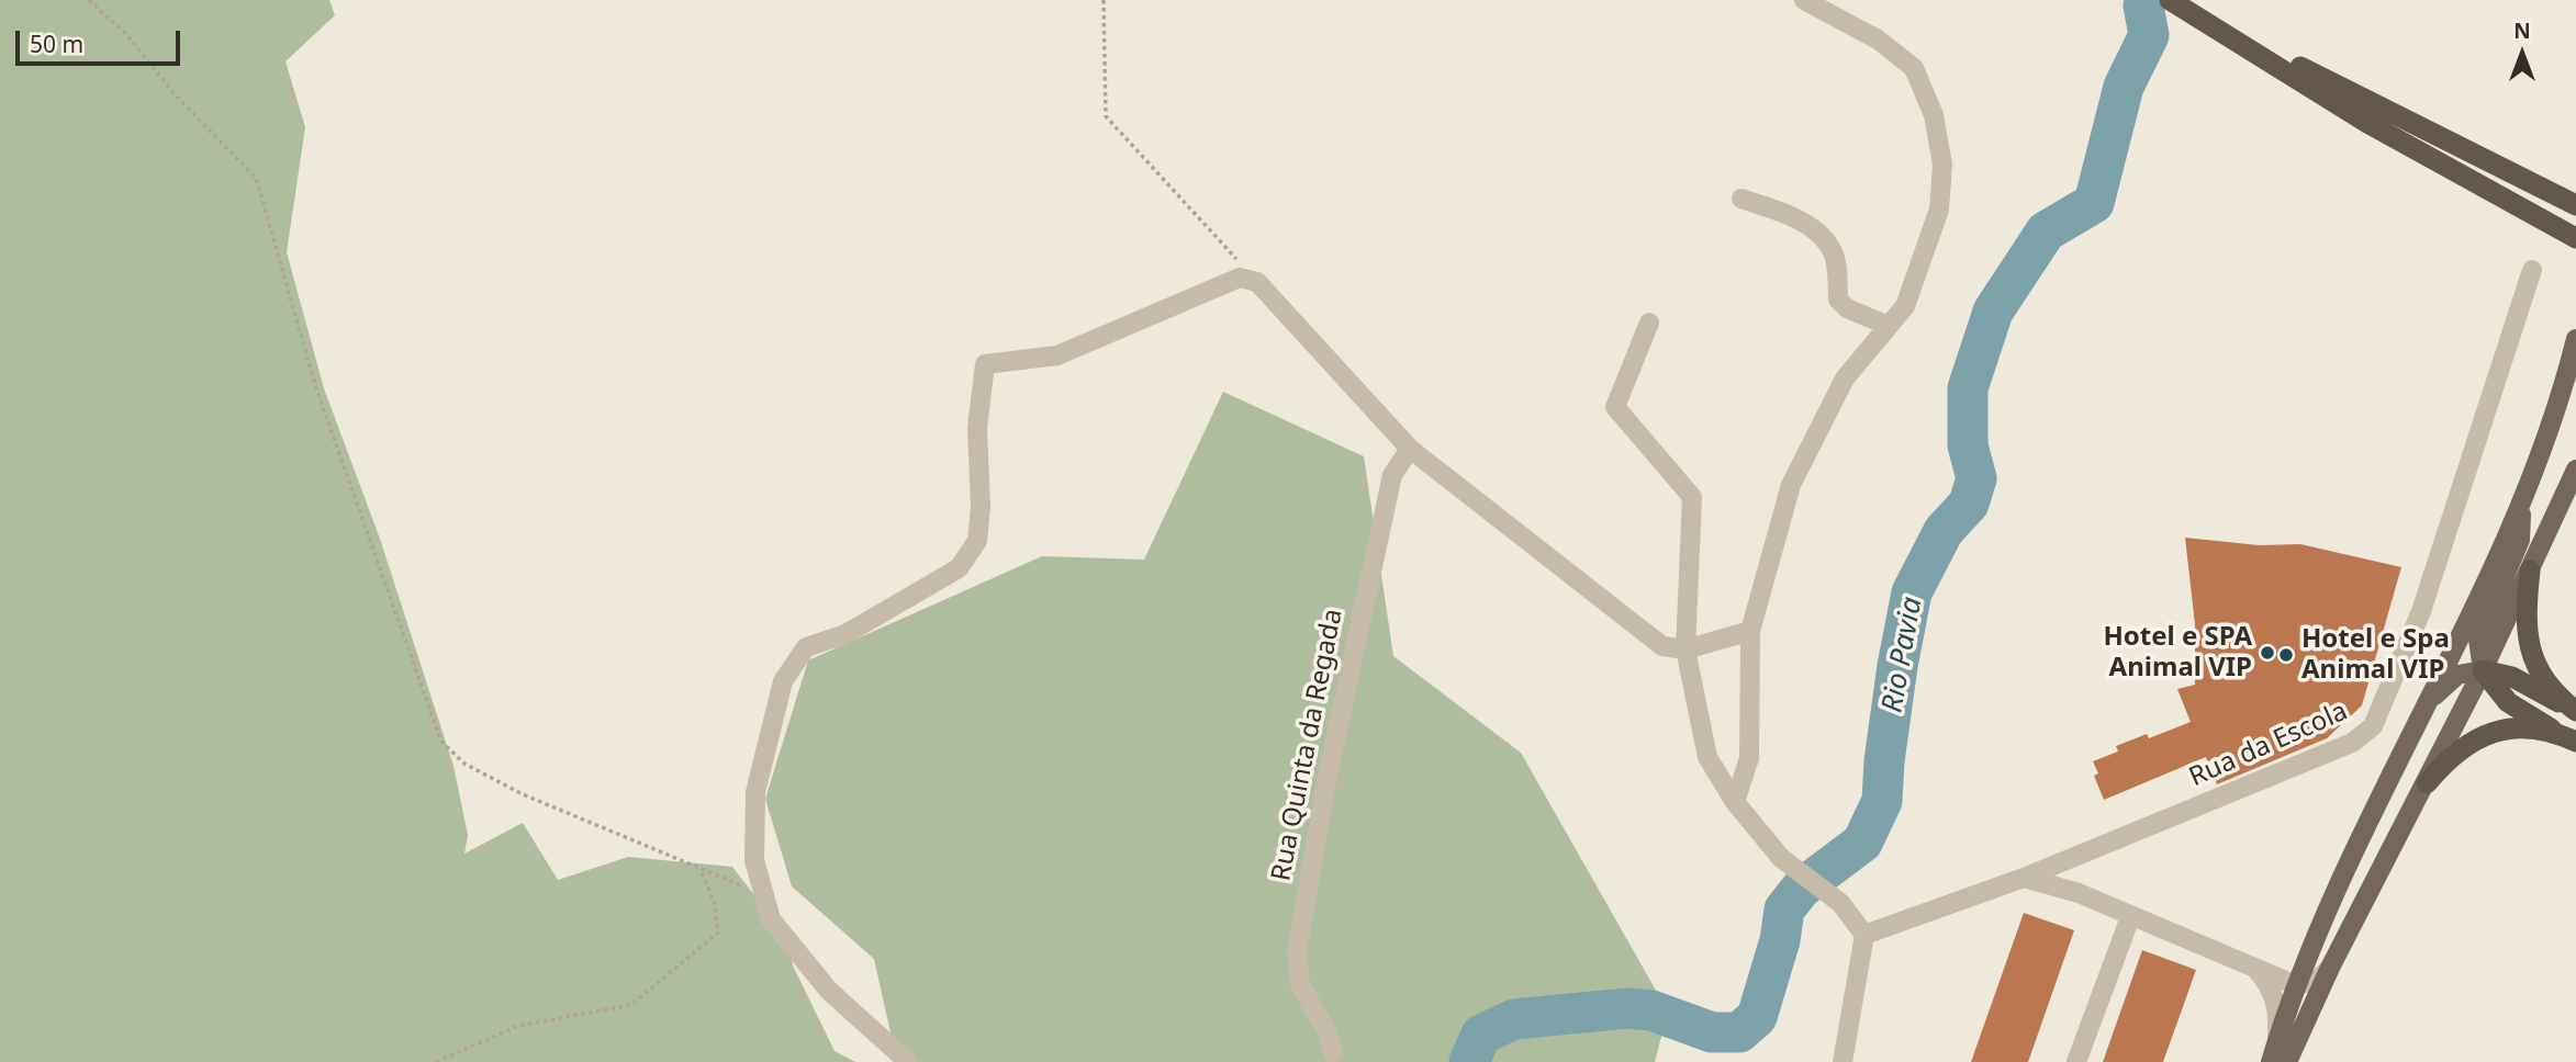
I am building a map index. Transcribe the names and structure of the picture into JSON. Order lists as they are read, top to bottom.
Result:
{
  "streets": {
    "street": ["Rua Quinta da Regada", "Rua da Escola"]
  },
  "water": ["Rio Pavia"],
  "places": ["Hotel e SPA Animal VIP", "Hotel e Spa Animal VIP"],
  "scale_bar": "50 m",
  "north": "top"
}
